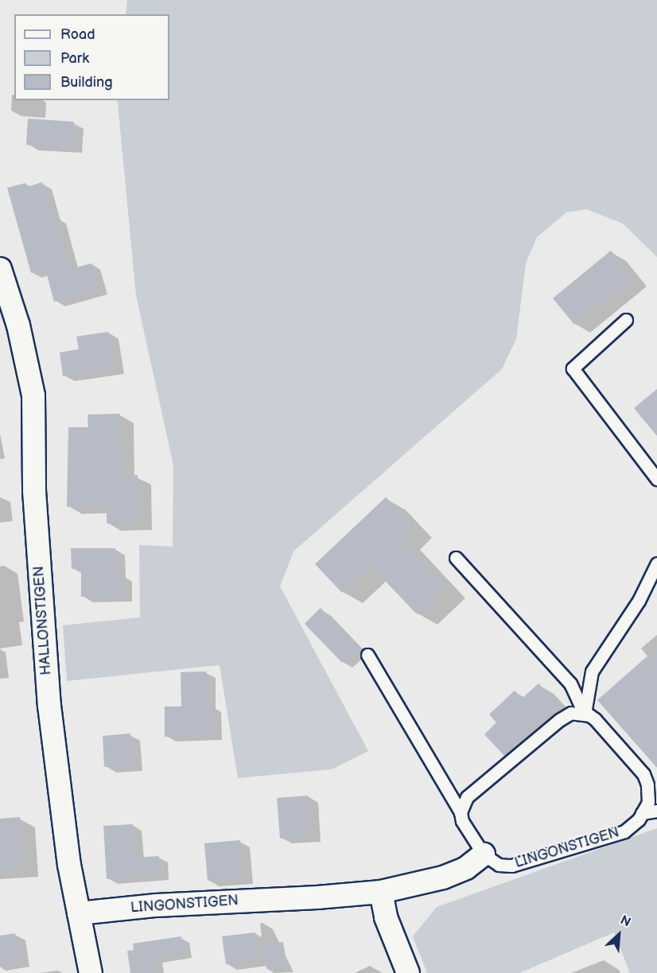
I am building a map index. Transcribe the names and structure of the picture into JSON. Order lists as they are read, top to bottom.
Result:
{
  "streets": {
    "street": ["HALLONSTIGEN", "LINGONSTIGEN"]
  },
  "crossings": [
    ["HALLONSTIGEN", "LINGONSTIGEN"]
  ],
  "legend": ["Road", "Park", "Building"],
  "north": "top right"
}
